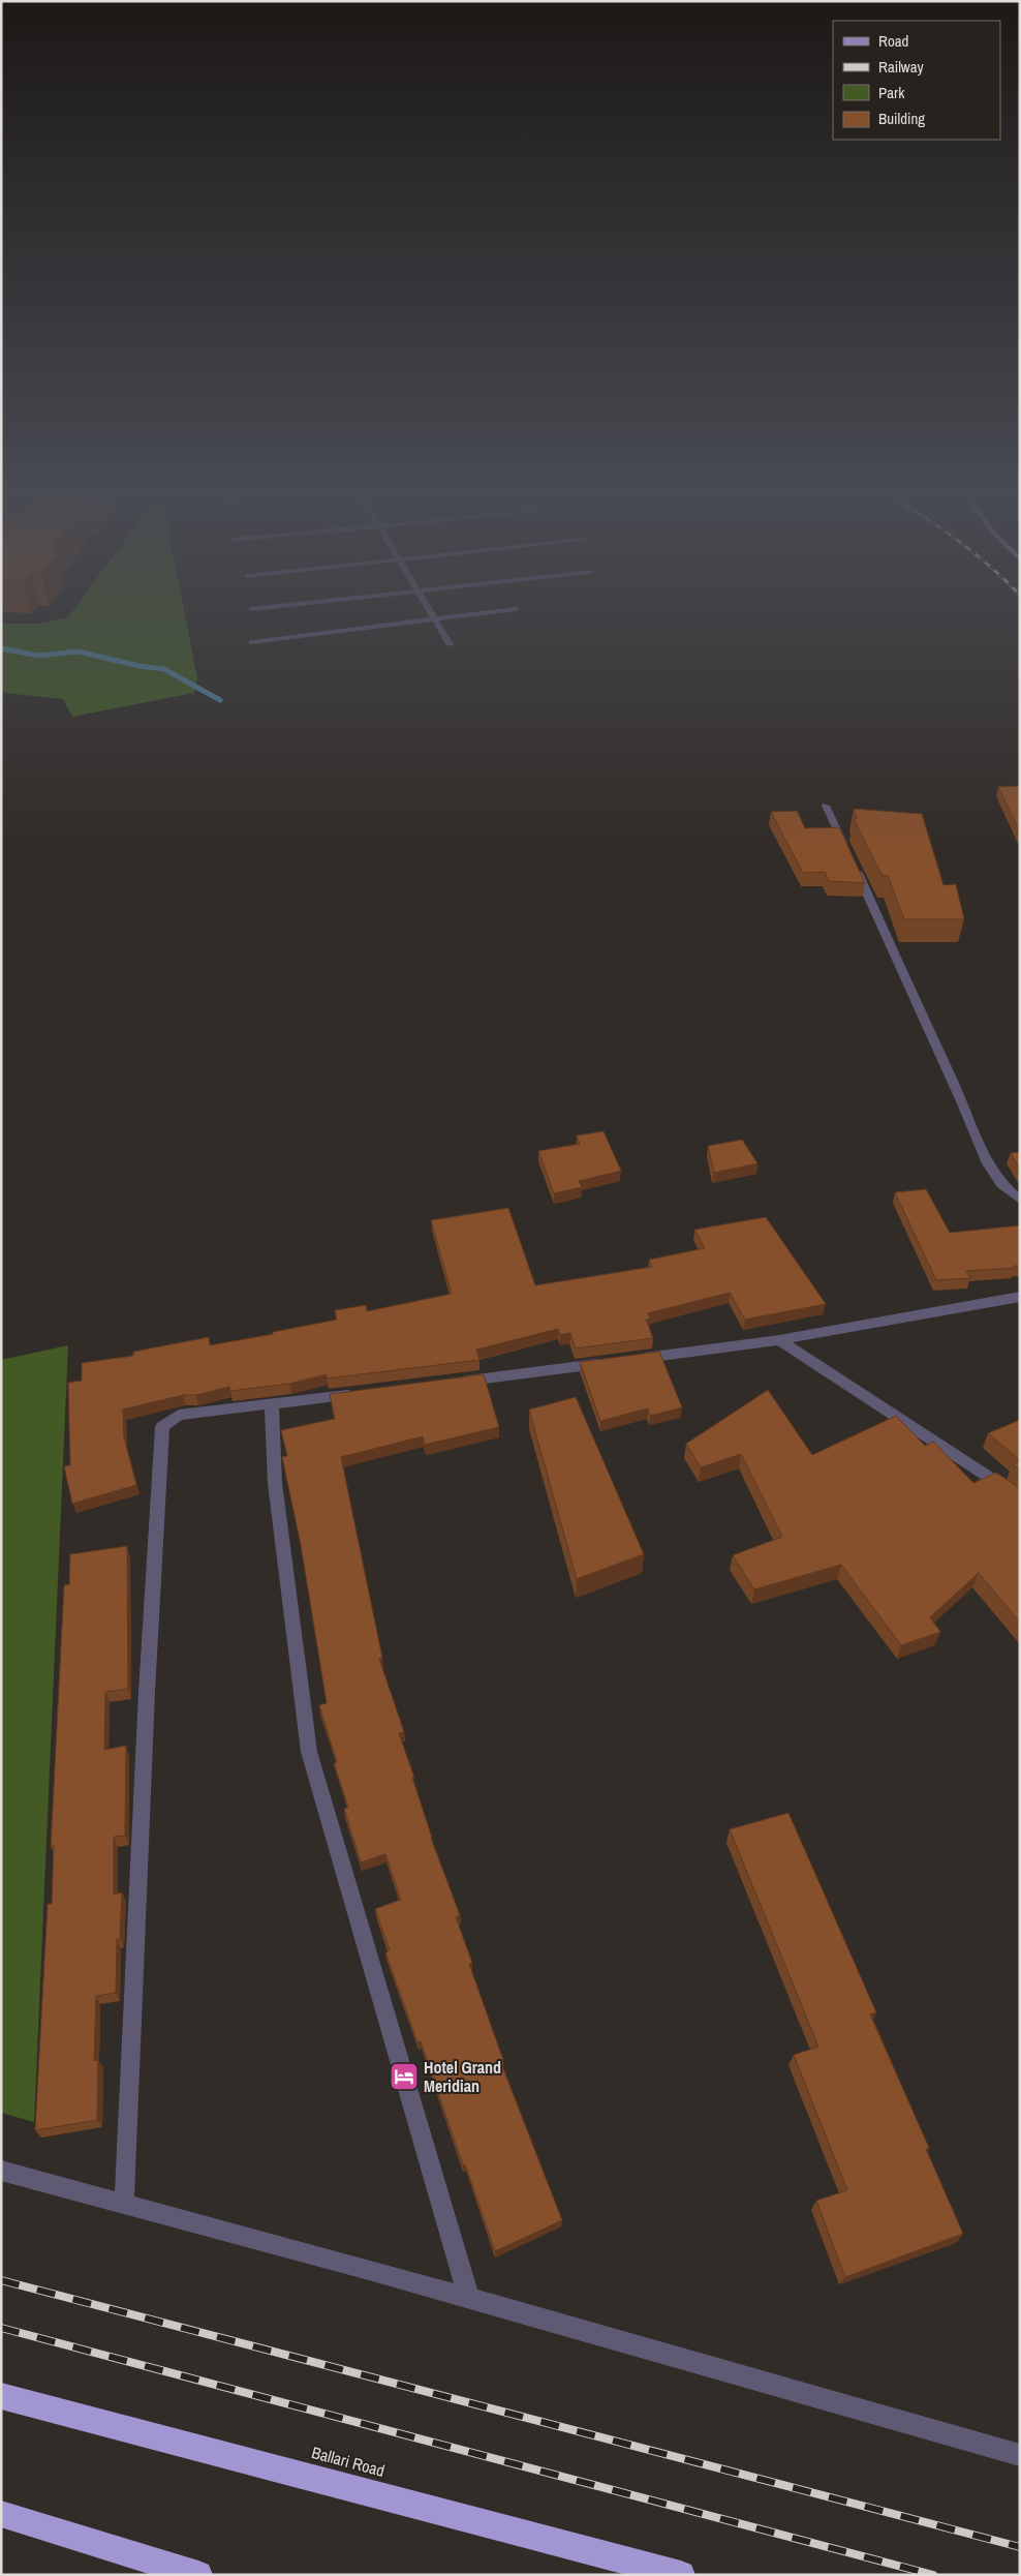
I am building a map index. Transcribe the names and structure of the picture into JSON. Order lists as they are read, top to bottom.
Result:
{
  "streets": {
    "highway": ["Ballari Road"]
  },
  "places": {
    "hotel": ["Hotel Grand Meridian"]
  },
  "legend": [
    "Road",
    "Railway",
    "Park",
    "Building"
  ]
}
